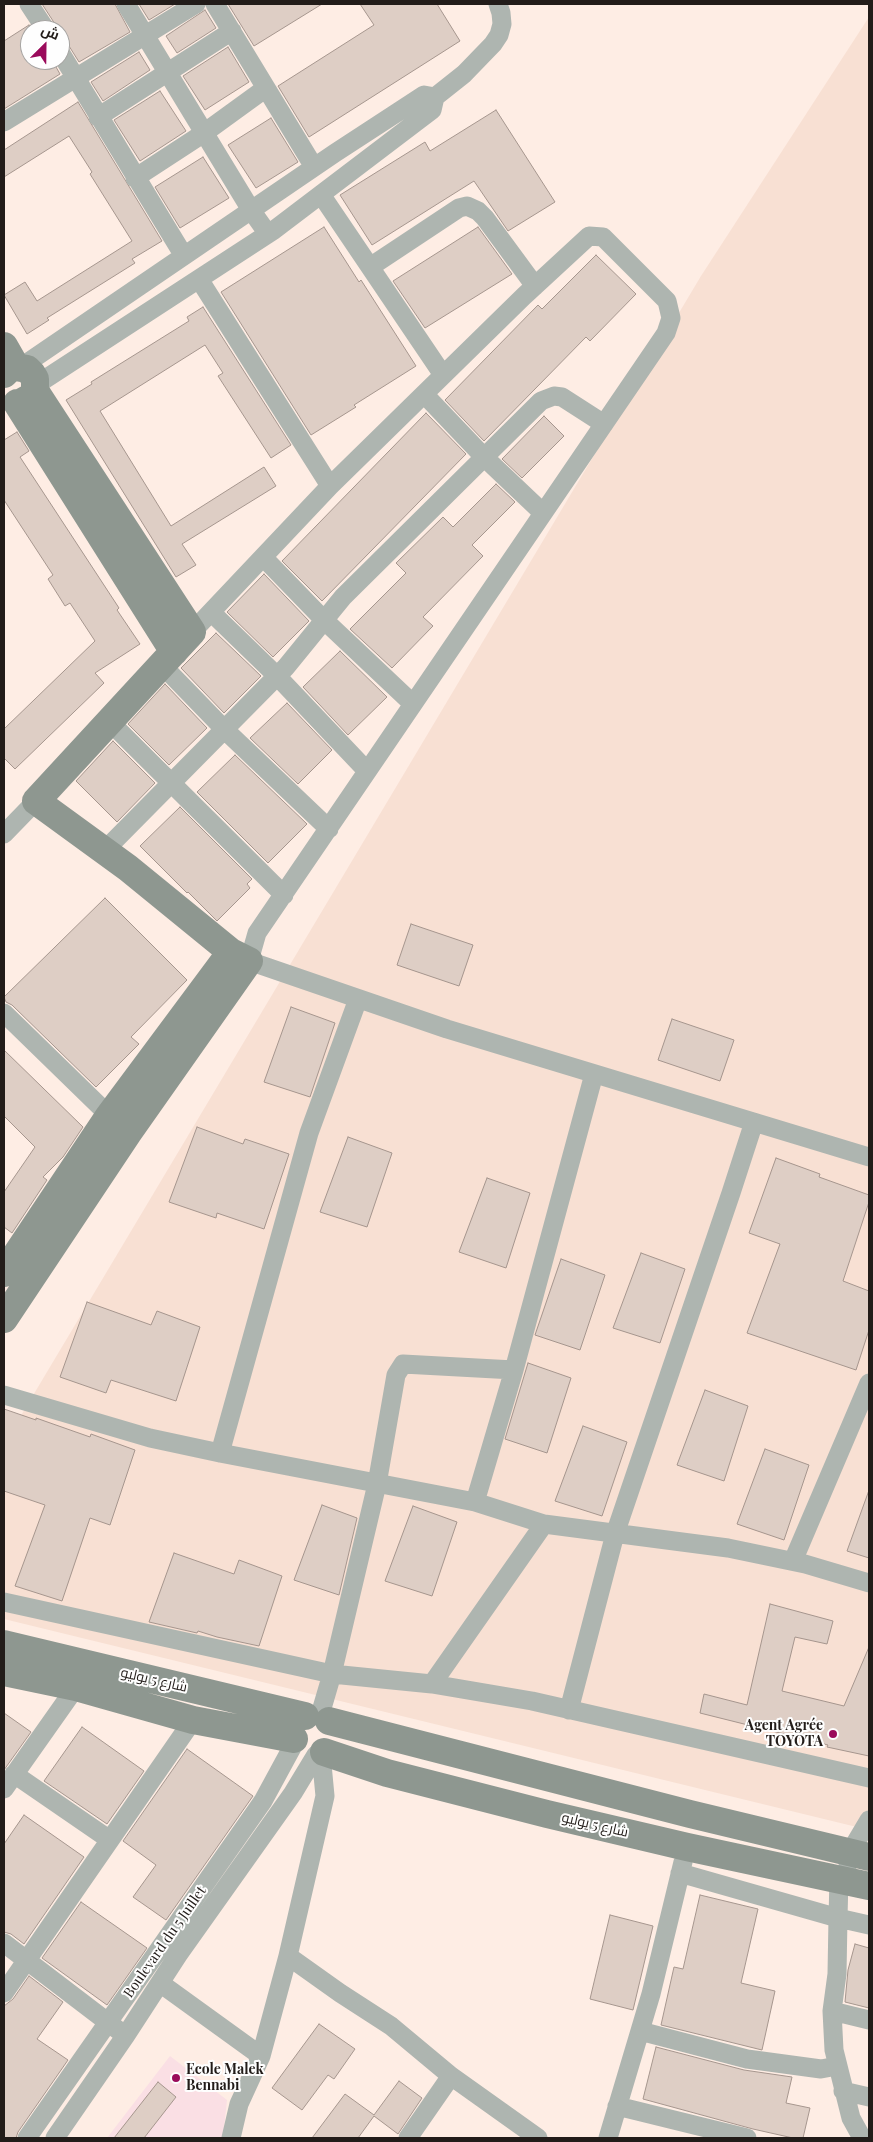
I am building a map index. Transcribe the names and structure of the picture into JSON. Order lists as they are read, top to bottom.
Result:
{
  "streets": {
    "main road": ["شارع 5 يوليو"],
    "street": ["Boulevard du 5 Juillet"]
  },
  "crossings": [
    ["شارع 5 يوليو", "Boulevard du 5 Juillet"]
  ],
  "places": ["Agent Agrée TOYOTA", "Ecole Malek Bennabi"],
  "north": "top right"
}
